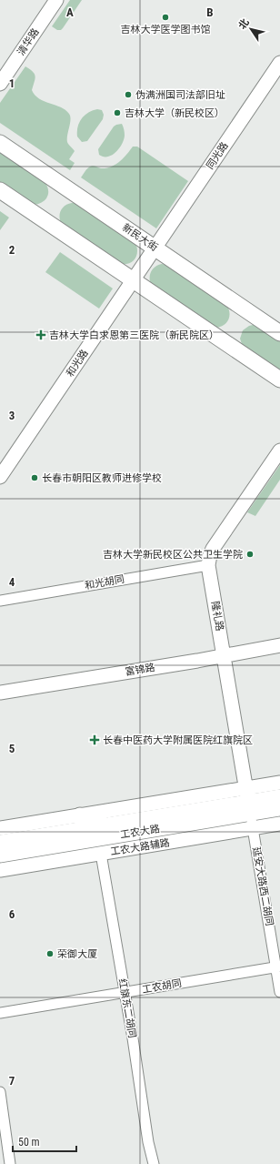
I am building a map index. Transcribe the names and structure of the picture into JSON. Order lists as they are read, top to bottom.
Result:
{
  "streets": {
    "main road": ["新民大街", "工农大路"],
    "street": [
      "清华路",
      "同光路",
      "和光路",
      "和光胡同",
      "隆礼路",
      "富锦路",
      "工农大路辅路",
      "延安大路西二胡同",
      "工农胡同",
      "红旗东二胡同"
    ]
  },
  "crossings": [
    ["同光路", "新民大街"],
    ["同光路", "和光路"],
    ["新民大街", "和光路"],
    ["和光胡同", "隆礼路"],
    ["隆礼路", "富锦路"],
    ["隆礼路", "工农大路"],
    ["隆礼路", "工农大路辅路"],
    ["隆礼路", "延安大路西二胡同"],
    ["工农大路", "工农大路辅路"],
    ["工农大路", "延安大路西二胡同"],
    ["工农大路辅路", "延安大路西二胡同"],
    ["工农大路辅路", "红旗东二胡同"],
    ["延安大路西二胡同", "工农胡同"],
    ["工农胡同", "红旗东二胡同"]
  ],
  "places": {
    "other": [
      "吉林大学医学图书馆",
      "伪满洲国司法部旧址",
      "吉林大学（新民校区）",
      "长春市朝阳区教师进修学校",
      "吉林大学新民校区公共卫生学院",
      "荣御大厦"
    ],
    "health": ["吉林大学白求恩第三医院（新民院区）", "长春中医药大学附属医院红旗院区"]
  },
  "scale_bar": "50 m",
  "north": "top left",
  "grid": {
    "columns": ["A", "B"],
    "rows": [
      "1",
      "2",
      "3",
      "4",
      "5",
      "6",
      "7"
    ]
  }
}
